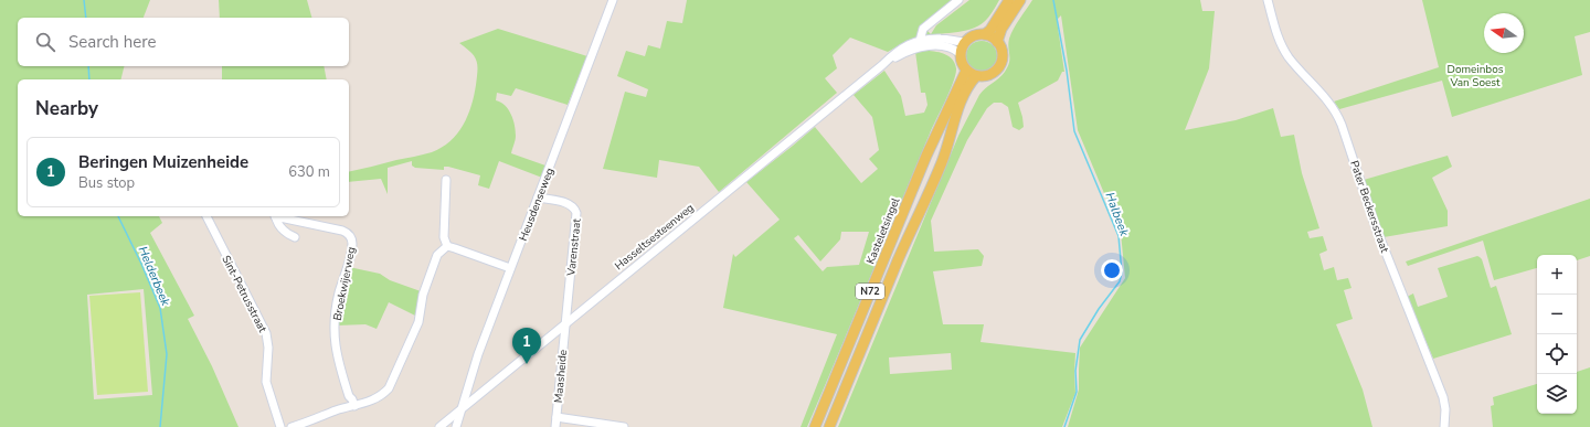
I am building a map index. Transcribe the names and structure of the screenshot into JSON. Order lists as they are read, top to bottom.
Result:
{
  "streets": {
    "main road": ["Kasteletsingel", "Hasseltsesteenweg", "N72"],
    "street": [
      "Heusdenseweg",
      "Pater Beckersstraat",
      "Varenstraat",
      "Broekwijerweg",
      "Sint-Petrusstraat",
      "Maasheide"
    ]
  },
  "crossings": [
    ["Heusdenseweg", "Hasseltsesteenweg"],
    ["Heusdenseweg", "Varenstraat"],
    ["Kasteletsingel", "Hasseltsesteenweg"],
    ["Kasteletsingel", "N72"],
    ["Hasseltsesteenweg", "Varenstraat"],
    ["Hasseltsesteenweg", "N72"],
    ["Hasseltsesteenweg", "Maasheide"],
    ["Varenstraat", "Maasheide"]
  ],
  "water": ["Halbeek", "Helderbeek"],
  "parks": ["Domeinbos Van Soest"],
  "north": "left",
  "page": {
    "search": "Search here",
    "heading": "Nearby",
    "list": [
      {
        "mark": "1",
        "name": "Beringen Muizenheide",
        "note": "Bus stop",
        "value": "630 m"
      }
    ],
    "map_buttons": ["+", "−"],
    "pins": "1"
  }
}
